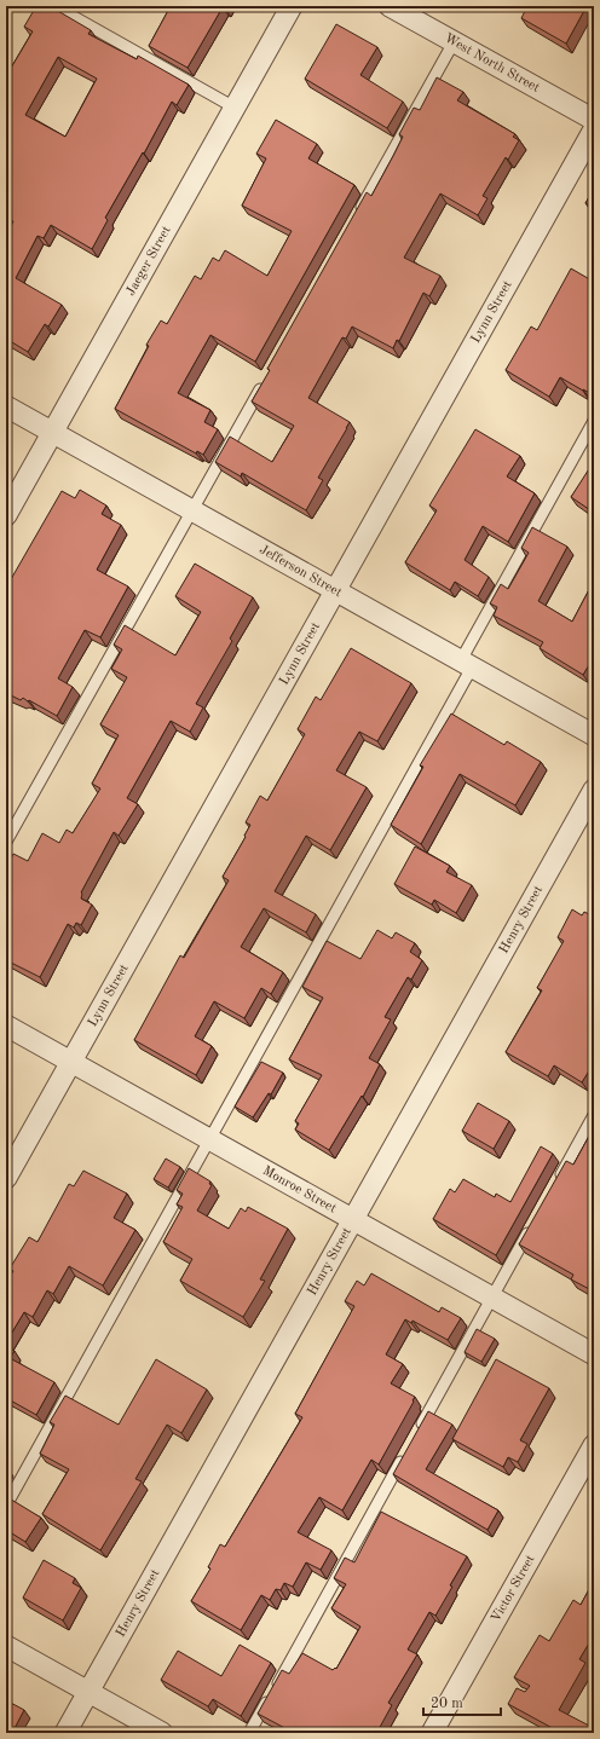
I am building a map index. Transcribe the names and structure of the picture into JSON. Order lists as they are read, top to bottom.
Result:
{
  "streets": {
    "street": [
      "West North Street",
      "Jaeger Street",
      "Lynn Street",
      "Jefferson Street",
      "Henry Street",
      "Monroe Street",
      "Victor Street"
    ]
  },
  "crossings": [
    ["Jaeger Street", "Jefferson Street"],
    ["Lynn Street", "Jefferson Street"],
    ["Lynn Street", "Monroe Street"],
    ["Henry Street", "Monroe Street"]
  ],
  "scale_bar": "20 m"
}
